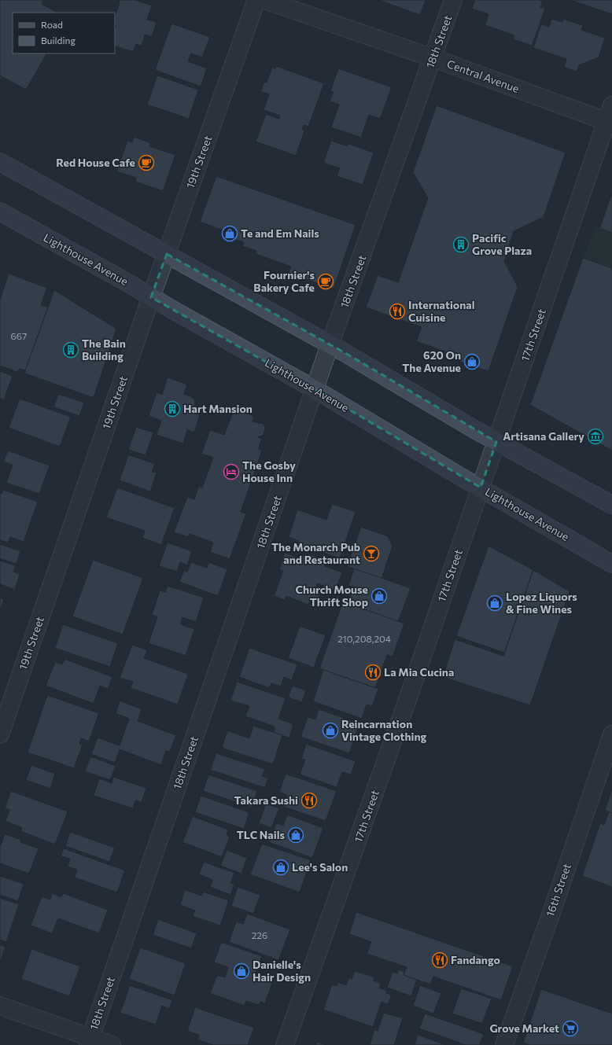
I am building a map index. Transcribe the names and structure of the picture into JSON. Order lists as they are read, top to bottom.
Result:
{
  "streets": {
    "main road": ["Lighthouse Avenue"],
    "street": [
      "18th Street",
      "Central Avenue",
      "19th Street",
      "17th Street",
      "16th Street"
    ]
  },
  "crossings": [
    ["18th Street", "Central Avenue"],
    ["18th Street", "Lighthouse Avenue"],
    ["Central Avenue", "17th Street"],
    ["19th Street", "Lighthouse Avenue"],
    ["Lighthouse Avenue", "17th Street"]
  ],
  "places": {
    "cafe": ["Red House Cafe", "Fournier's Bakery Cafe"],
    "shop": [
      "Te and Em Nails",
      "620 On The Avenue",
      "Church Mouse Thrift Shop",
      "Lopez Liquors & Fine Wines",
      "Reincarnation Vintage Clothing",
      "TLC Nails",
      "Lee's Salon",
      "Danielle's Hair Design"
    ],
    "building": ["Pacific Grove Plaza", "The Bain Building", "Hart Mansion"],
    "restaurant": [
      "International Cuisine",
      "La Mia Cucina",
      "Takara Sushi",
      "Fandango"
    ],
    "museum": ["Artisana Gallery"],
    "hotel": ["The Gosby House Inn"],
    "bar": ["The Monarch Pub and Restaurant"],
    "supermarket": ["Grove Market"]
  },
  "house_numbers": ["667", "210,208,204", "226"],
  "legend": ["Road", "Building"]
}
